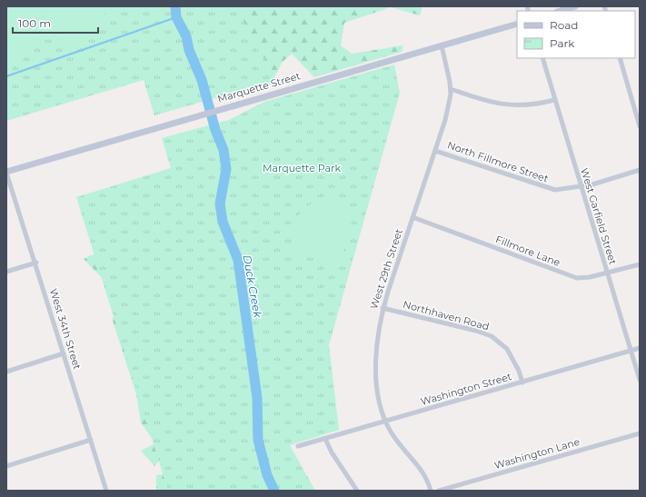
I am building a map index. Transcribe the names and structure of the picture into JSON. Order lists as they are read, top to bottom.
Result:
{
  "streets": {
    "main road": ["Marquette Street"],
    "street": [
      "North Fillmore Street",
      "West Garfield Street",
      "Fillmore Lane",
      "West 29th Street",
      "Northhaven Road",
      "West 34th Street",
      "Washington Street",
      "Washington Lane"
    ]
  },
  "crossings": [
    ["Marquette Street", "West 29th Street"],
    ["Marquette Street", "West 34th Street"],
    ["North Fillmore Street", "West Garfield Street"],
    ["North Fillmore Street", "West 29th Street"],
    ["West Garfield Street", "Fillmore Lane"],
    ["West Garfield Street", "Washington Street"],
    ["Fillmore Lane", "West 29th Street"],
    ["West 29th Street", "Northhaven Road"],
    ["West 29th Street", "Washington Street"],
    ["Northhaven Road", "Washington Street"]
  ],
  "water": ["Duck Creek"],
  "parks": ["Marquette Park"],
  "legend": ["Road", "Park"],
  "scale_bar": "100 m"
}
